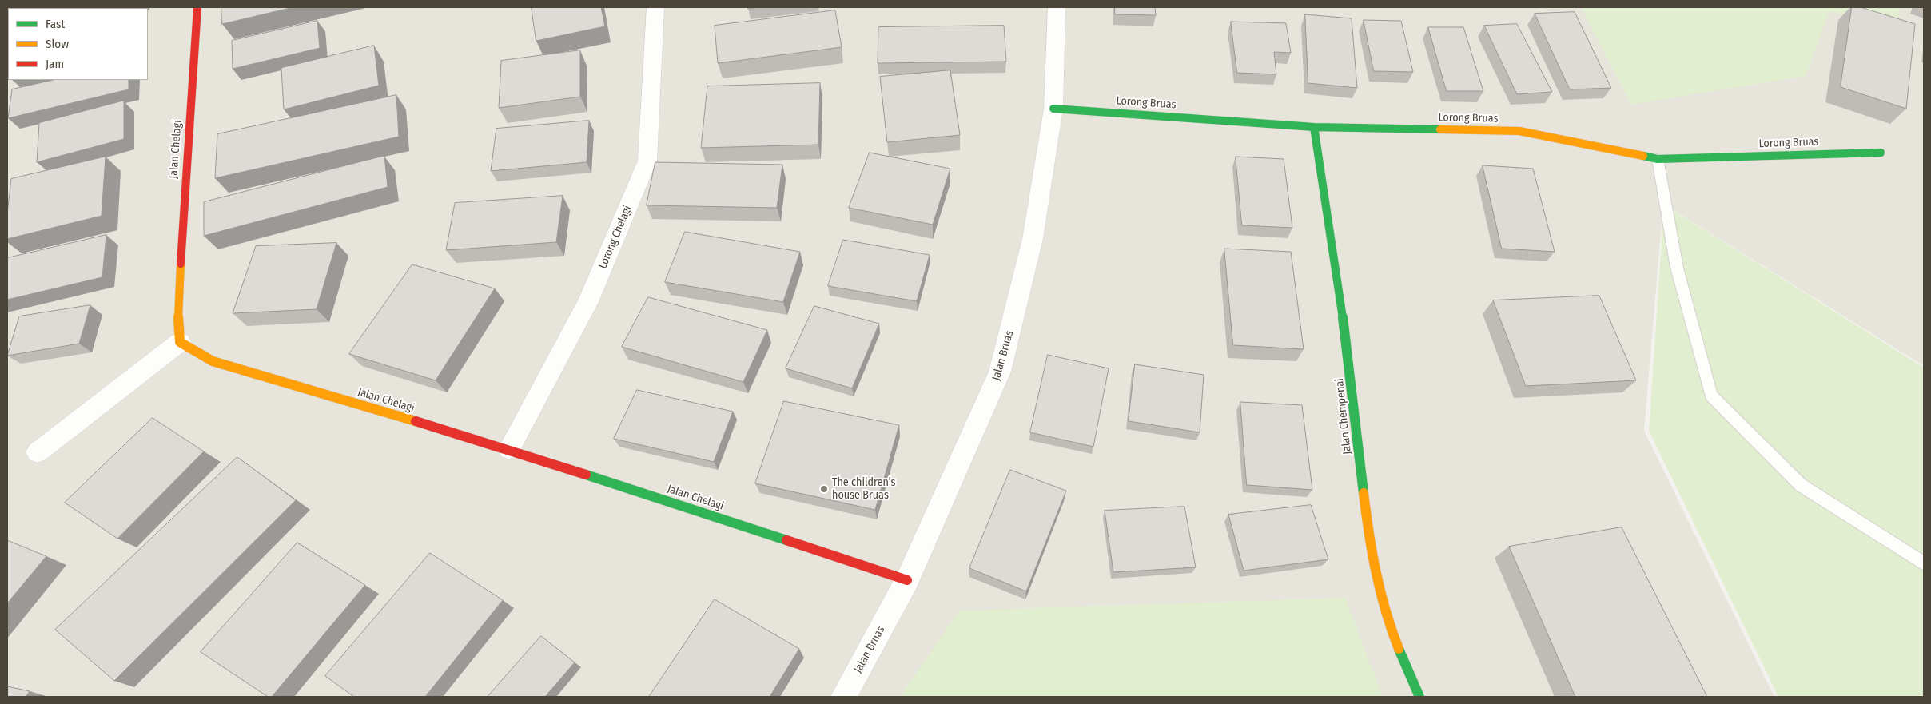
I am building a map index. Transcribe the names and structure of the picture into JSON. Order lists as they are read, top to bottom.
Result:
{
  "streets": {
    "street": [
      "Lorong Bruas",
      "Jalan Chelagi",
      "Lorong Chelagi",
      "Jalan Bruas",
      "Jalan Chempenai"
    ]
  },
  "crossings": [
    ["Lorong Bruas", "Jalan Bruas"],
    ["Lorong Bruas", "Jalan Chempenai"],
    ["Jalan Chelagi", "Lorong Chelagi"],
    ["Jalan Chelagi", "Jalan Bruas"]
  ],
  "places": ["The children’s house Bruas"],
  "legend": ["Fast", "Slow", "Jam"]
}
